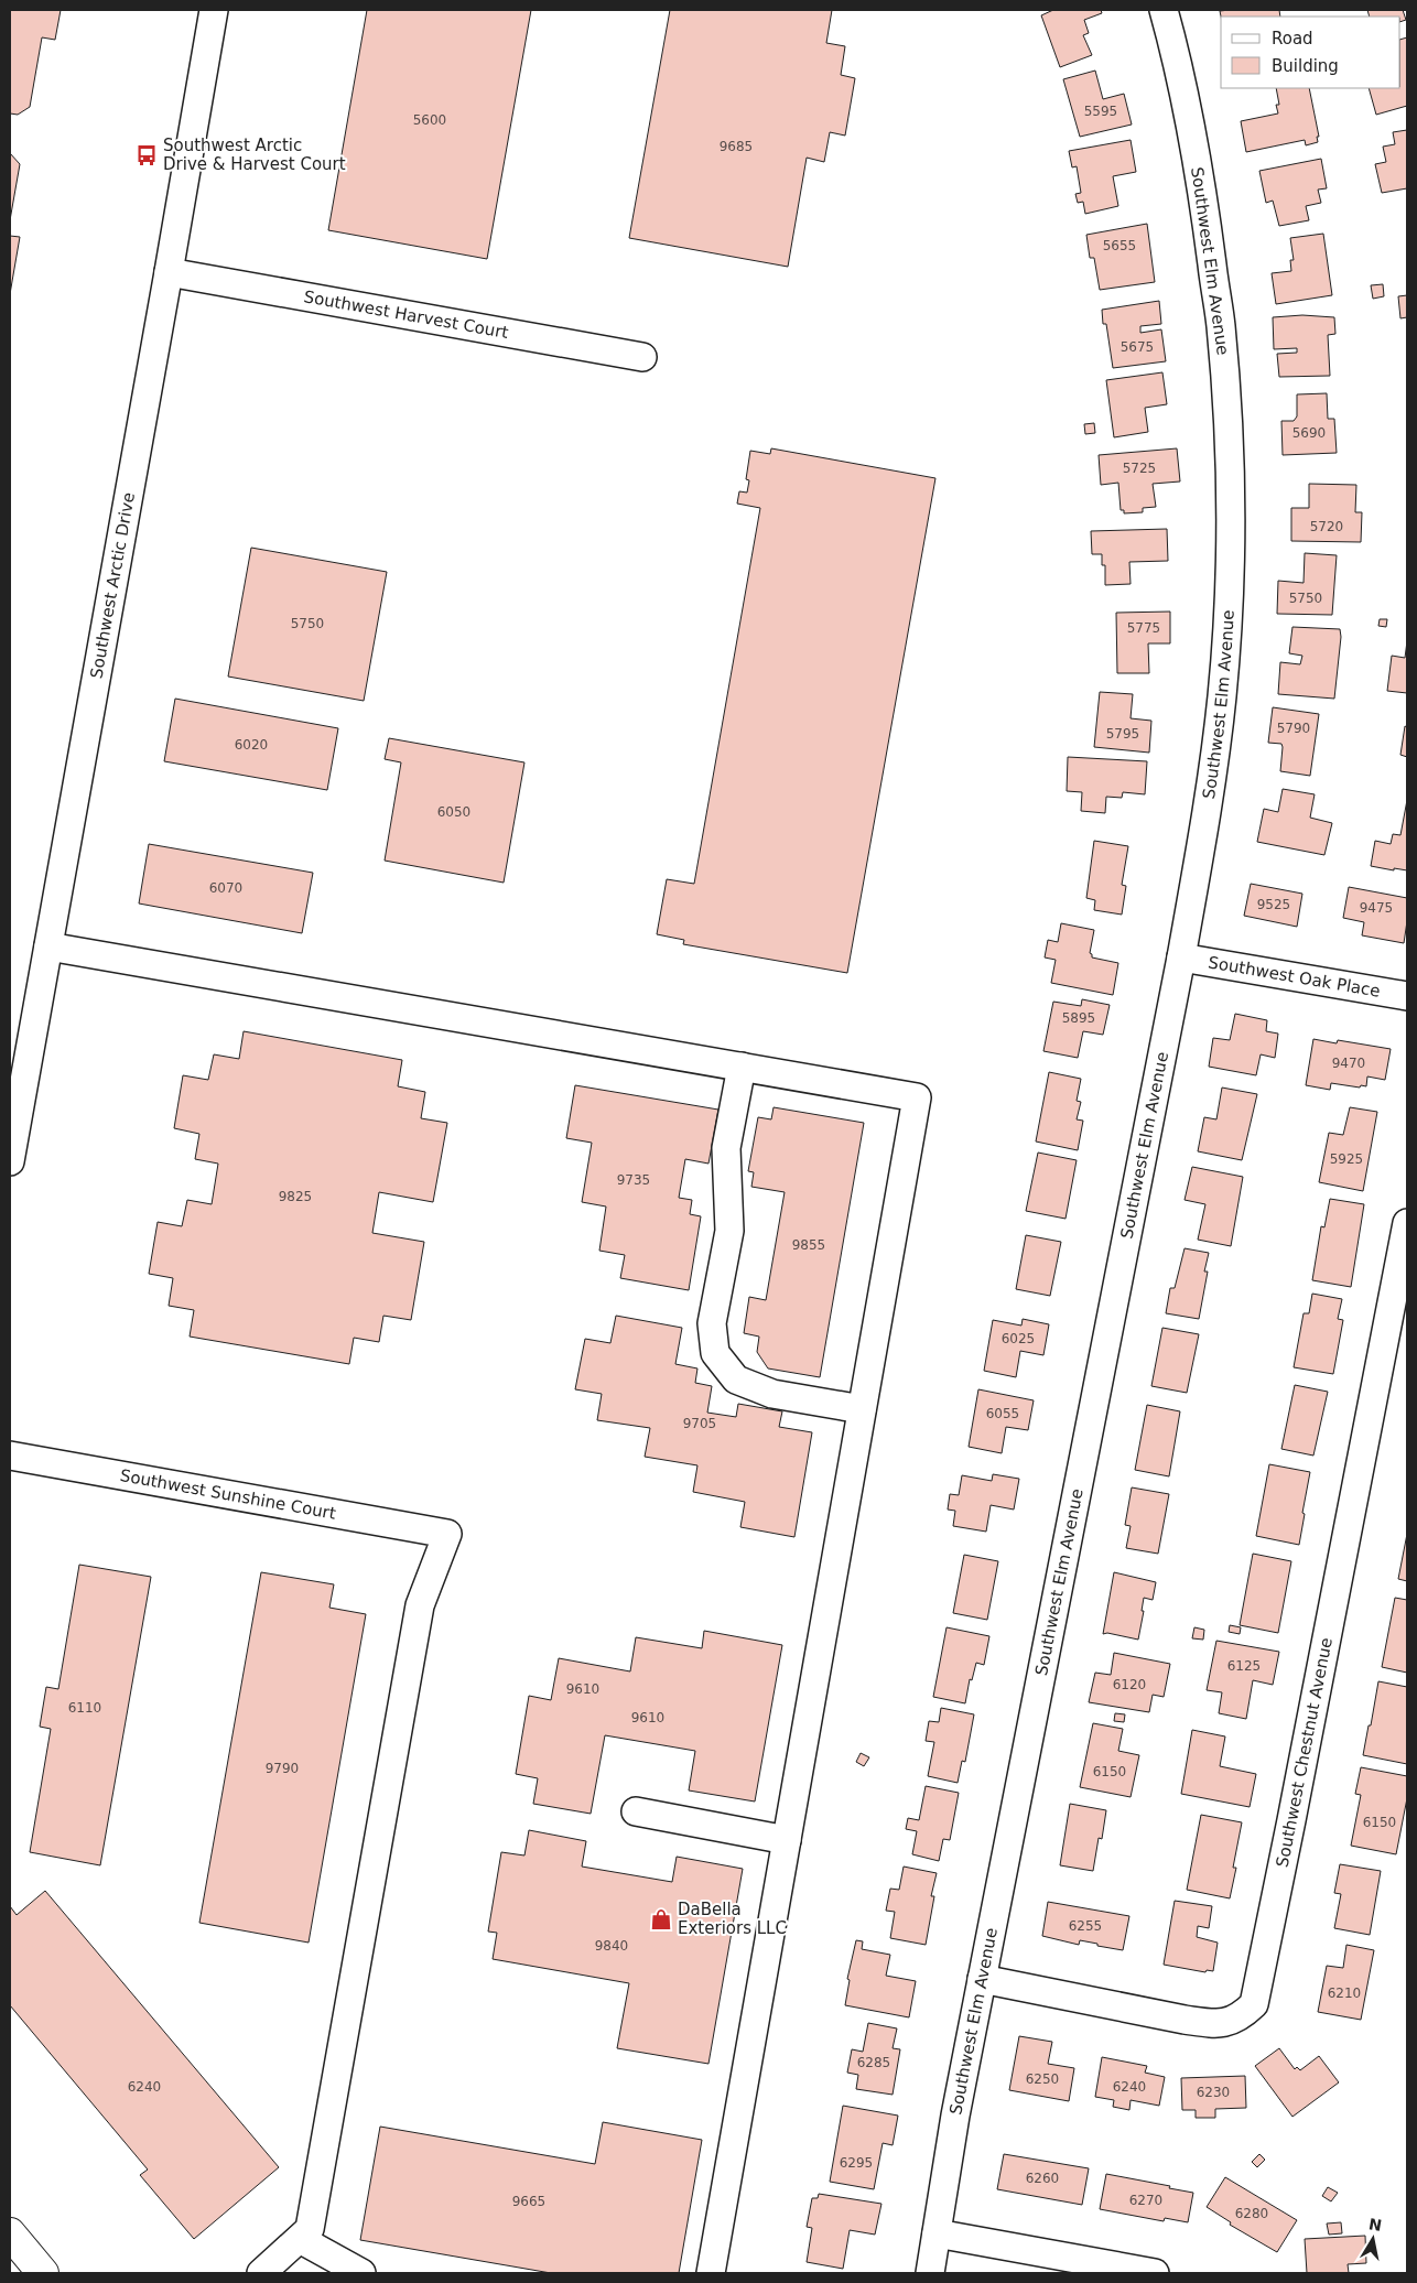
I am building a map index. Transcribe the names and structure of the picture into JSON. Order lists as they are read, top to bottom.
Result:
{
  "streets": {
    "street": [
      "Southwest Elm Avenue",
      "Southwest Harvest Court",
      "Southwest Arctic Drive",
      "Southwest Oak Place",
      "Southwest Sunshine Court",
      "Southwest Chestnut Avenue"
    ]
  },
  "crossings": [
    ["Southwest Elm Avenue", "Southwest Oak Place"],
    ["Southwest Elm Avenue", "Southwest Chestnut Avenue"],
    ["Southwest Harvest Court", "Southwest Arctic Drive"]
  ],
  "places": {
    "bus stop": ["Southwest Arctic Drive & Harvest Court"],
    "shop": ["DaBella Exteriors LLC"]
  },
  "house_numbers": [
    "5595",
    "5600",
    "9685",
    "5655",
    "5675",
    "5690",
    "5725",
    "5720",
    "5750",
    "5750",
    "5775",
    "5790",
    "5795",
    "6020",
    "6050",
    "6070",
    "9525",
    "9475",
    "5895",
    "9470",
    "5925",
    "9735",
    "9825",
    "9855",
    "6025",
    "6055",
    "9705",
    "6125",
    "6120",
    "9610",
    "6110",
    "9610",
    "9790",
    "6150",
    "6150",
    "6255",
    "9840",
    "6210",
    "6285",
    "6250",
    "6240",
    "6240",
    "6230",
    "6295",
    "6260",
    "6270",
    "9665",
    "6280"
  ],
  "legend": ["Road", "Building"],
  "north": "top"
}
